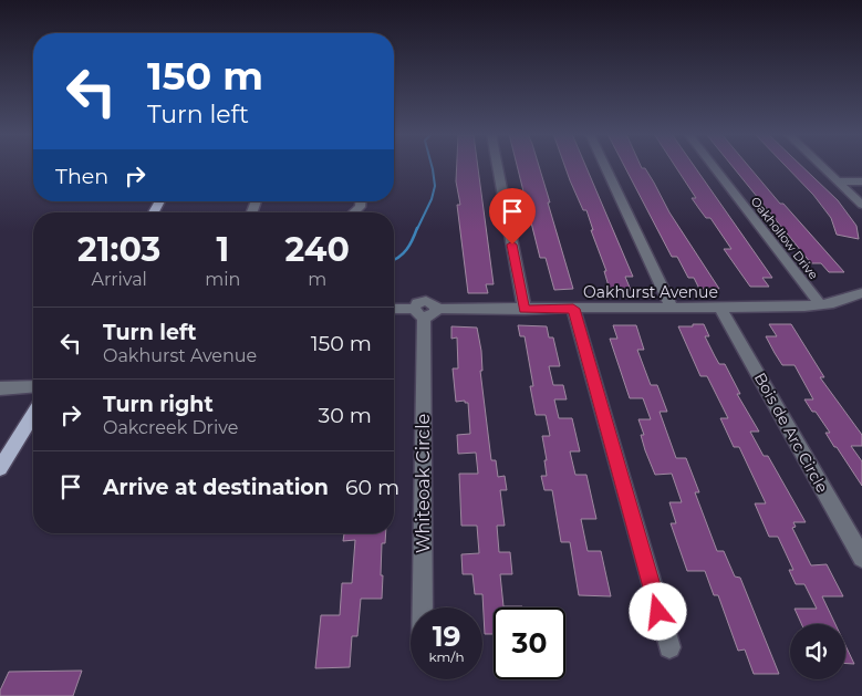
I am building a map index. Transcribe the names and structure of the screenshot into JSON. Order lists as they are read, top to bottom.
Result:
{
  "streets": {
    "street": [
      "Oakhollow Drive",
      "Oakhurst Avenue",
      "Bois de Arc Circle",
      "Whiteoak Circle"
    ]
  },
  "crossings": [
    ["Oakhollow Drive", "Oakhurst Avenue"],
    ["Oakhurst Avenue", "Bois de Arc Circle"],
    ["Oakhurst Avenue", "Whiteoak Circle"]
  ],
  "page": {
    "turn": ["150 m", "Turn left"],
    "then": "Then",
    "eta": [
      "21:03",
      "Arrival",
      "1",
      "min",
      "240",
      "m"
    ],
    "list": [
      {
        "name": "Turn left",
        "note": "Oakhurst Avenue",
        "value": "150 m"
      },
      {
        "name": "Turn right",
        "note": "Oakcreek Drive",
        "value": "30 m"
      },
      {
        "name": "Arrive at destination",
        "value": "60 m"
      }
    ],
    "speed": "19 km/h",
    "limit": "30"
  }
}
